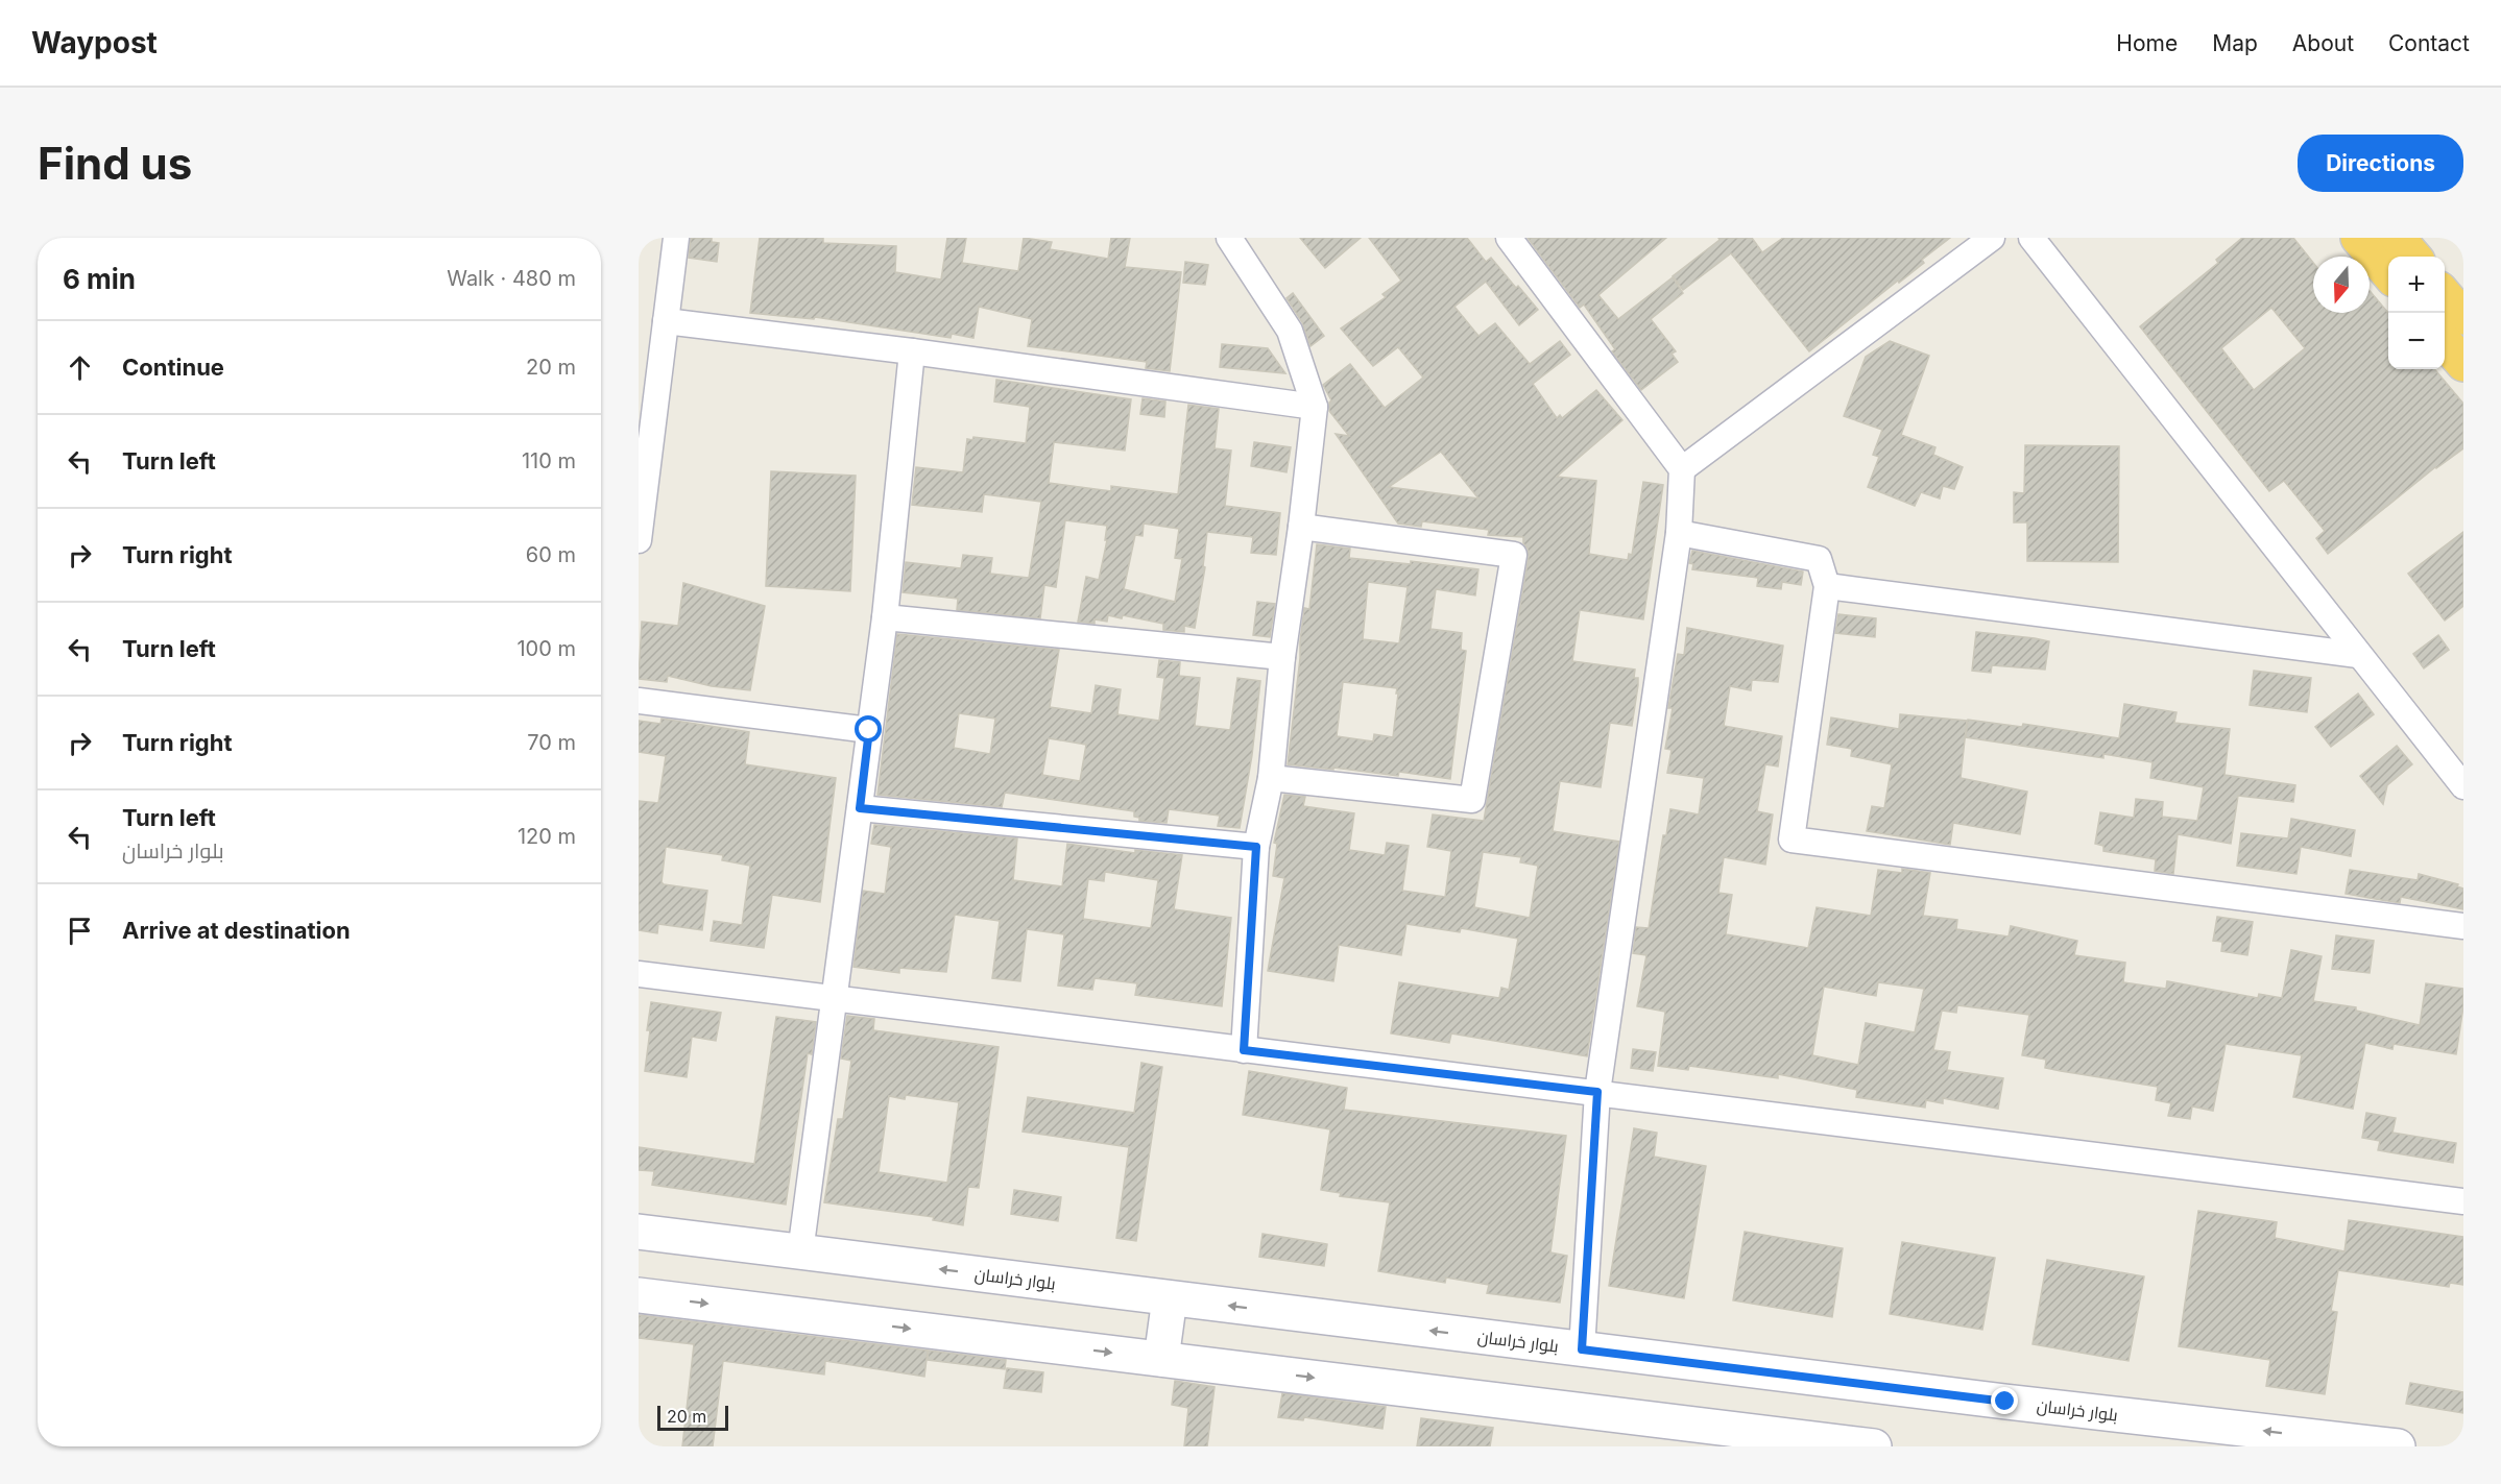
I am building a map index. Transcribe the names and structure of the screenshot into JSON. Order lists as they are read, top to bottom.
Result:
{
  "streets": {
    "main road": ["بلوار خراسان"]
  },
  "scale_bar": "20 m",
  "north": "bottom",
  "page": {
    "header": "Waypost",
    "nav": [
      "Home",
      "Map",
      "About",
      "Contact"
    ],
    "buttons": "Directions",
    "title": "Find us",
    "heading": ["6 min", "Walk · 480 m"],
    "map_buttons": ["+", "−"],
    "list": [
      ["Continue", "20 m"],
      ["Turn left", "110 m"],
      ["Turn right", "60 m"],
      ["Turn left", "100 m"],
      ["Turn right", "70 m"],
      ["Turn left", "بلوار خراسان", "120 m"],
      "Arrive at destination"
    ],
    "scale": "20 m"
  }
}
